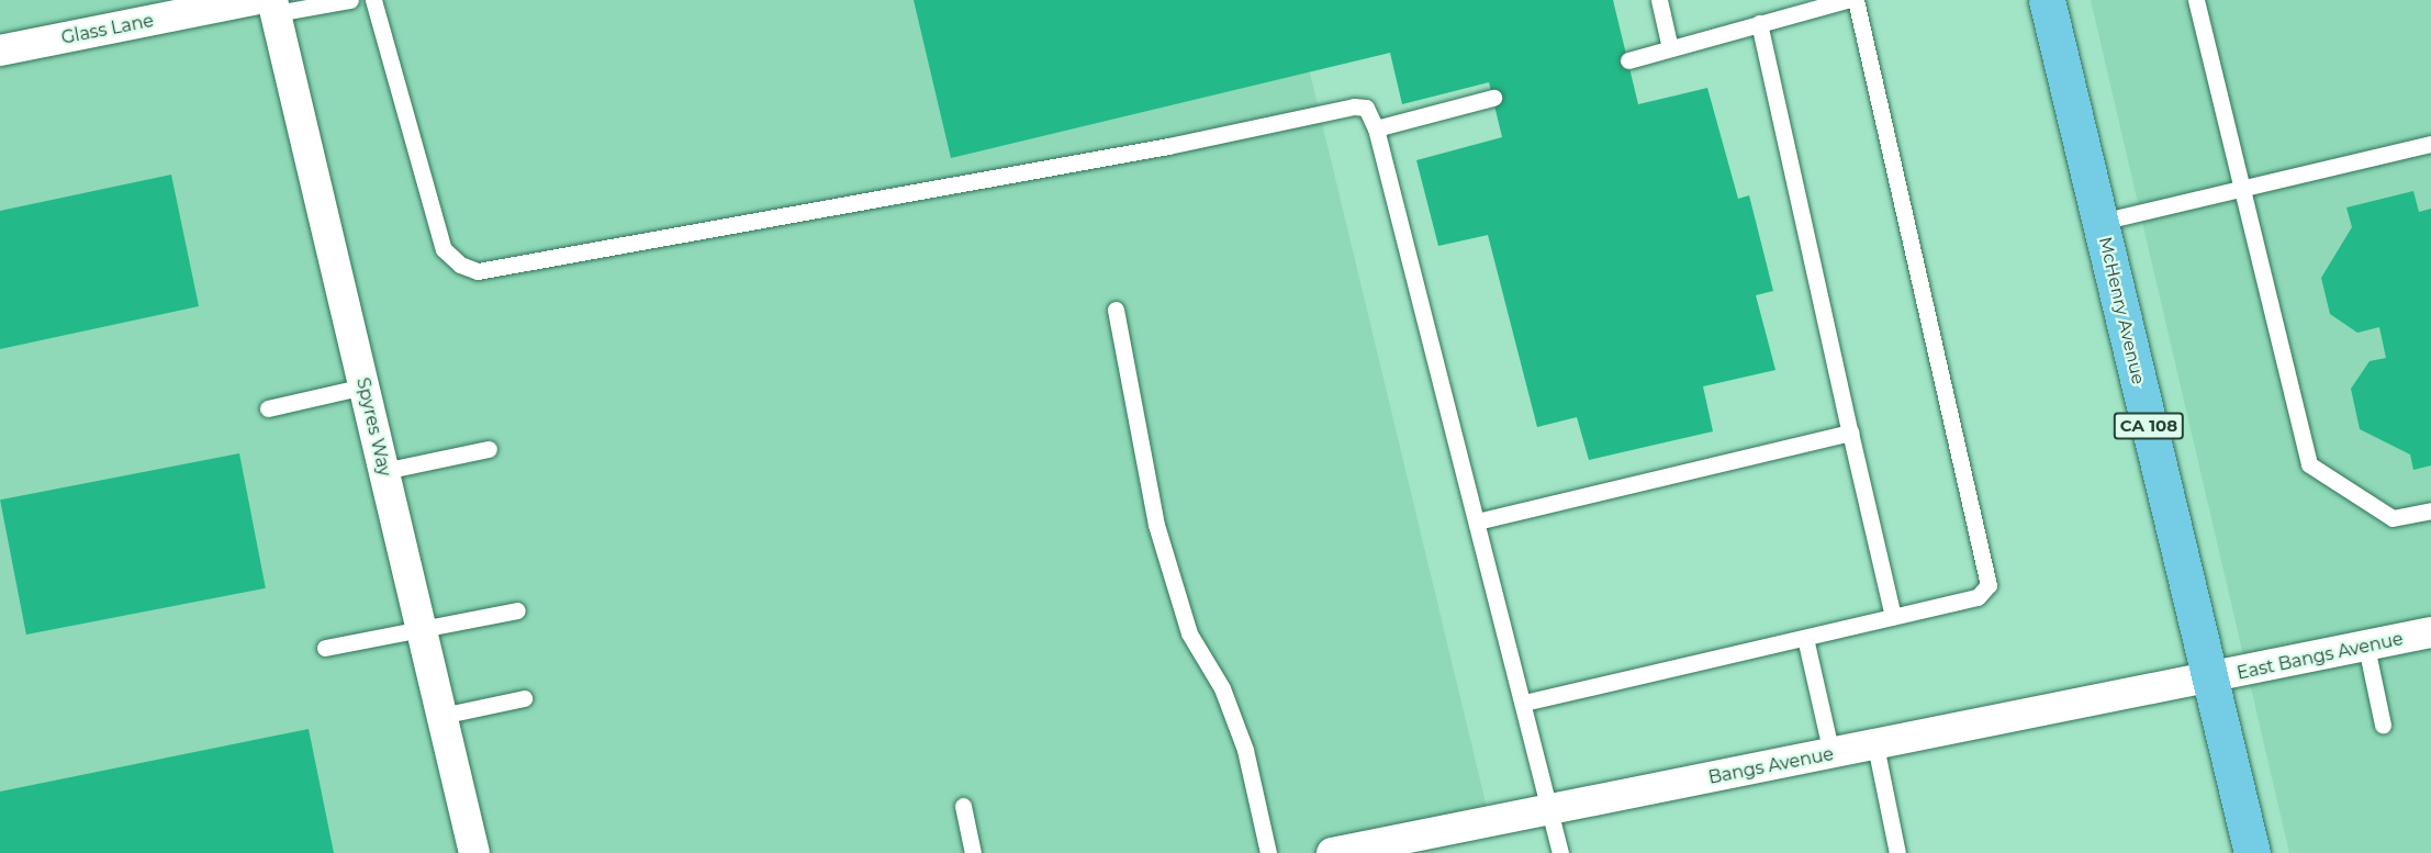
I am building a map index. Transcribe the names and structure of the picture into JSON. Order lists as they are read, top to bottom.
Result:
{
  "streets": {
    "main road": ["McHenry Avenue", "CA 108"],
    "street": [
      "Glass Lane",
      "Spyres Way",
      "East Bangs Avenue",
      "Bangs Avenue"
    ]
  },
  "crossings": [
    ["Glass Lane", "Spyres Way"],
    ["McHenry Avenue", "East Bangs Avenue"],
    ["McHenry Avenue", "Bangs Avenue"],
    ["East Bangs Avenue", "Bangs Avenue"]
  ]
}
